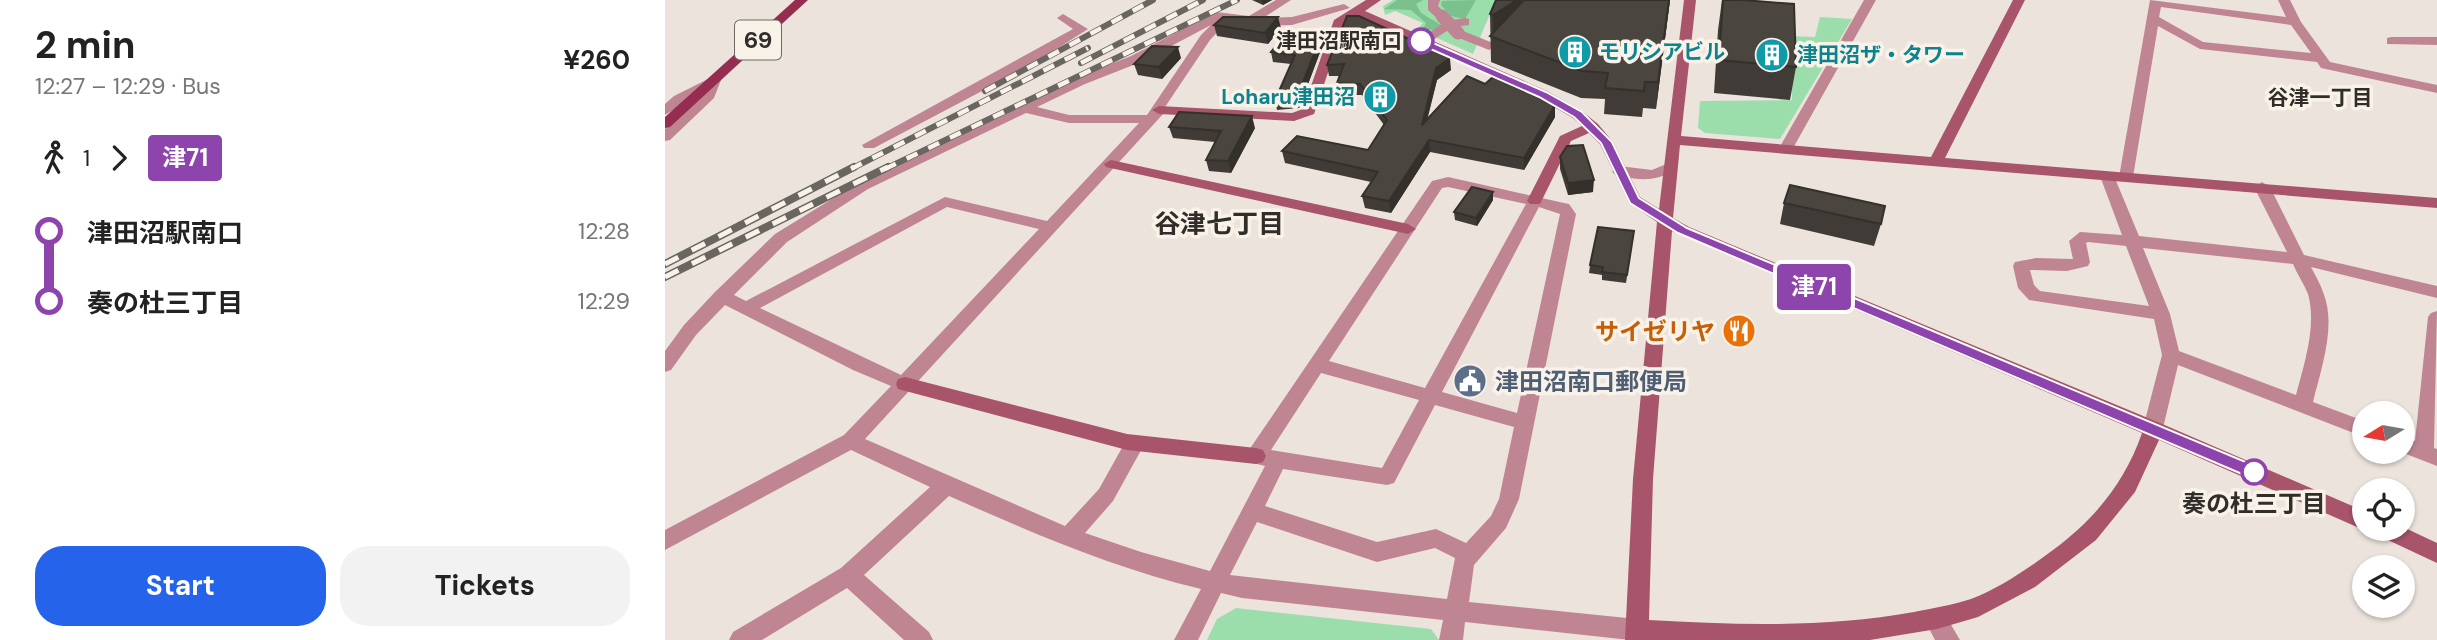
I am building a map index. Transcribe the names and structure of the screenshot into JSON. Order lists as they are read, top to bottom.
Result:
{
  "streets": {
    "main road": ["69"]
  },
  "districts": ["谷津一丁目", "谷津七丁目"],
  "places": {
    "other": ["津田沼駅南口", "奏の杜三丁目"],
    "building": ["モリシアビル", "津田沼ザ・タワー", "Loharu津田沼"],
    "restaurant": ["サイゼリヤ"],
    "public building": ["津田沼南口郵便局"]
  },
  "lines": ["bus line 津71"],
  "north": "left",
  "page": {
    "heading": ["2 min", "12:27 – 12:29 · Bus", "¥260"],
    "on_map": "津71",
    "legs": ["1", "津71"],
    "list": [
      {
        "name": "津田沼駅南口",
        "value": "12:28"
      },
      {
        "name": "奏の杜三丁目",
        "value": "12:29"
      }
    ],
    "buttons": ["Start", "Tickets"]
  }
}
